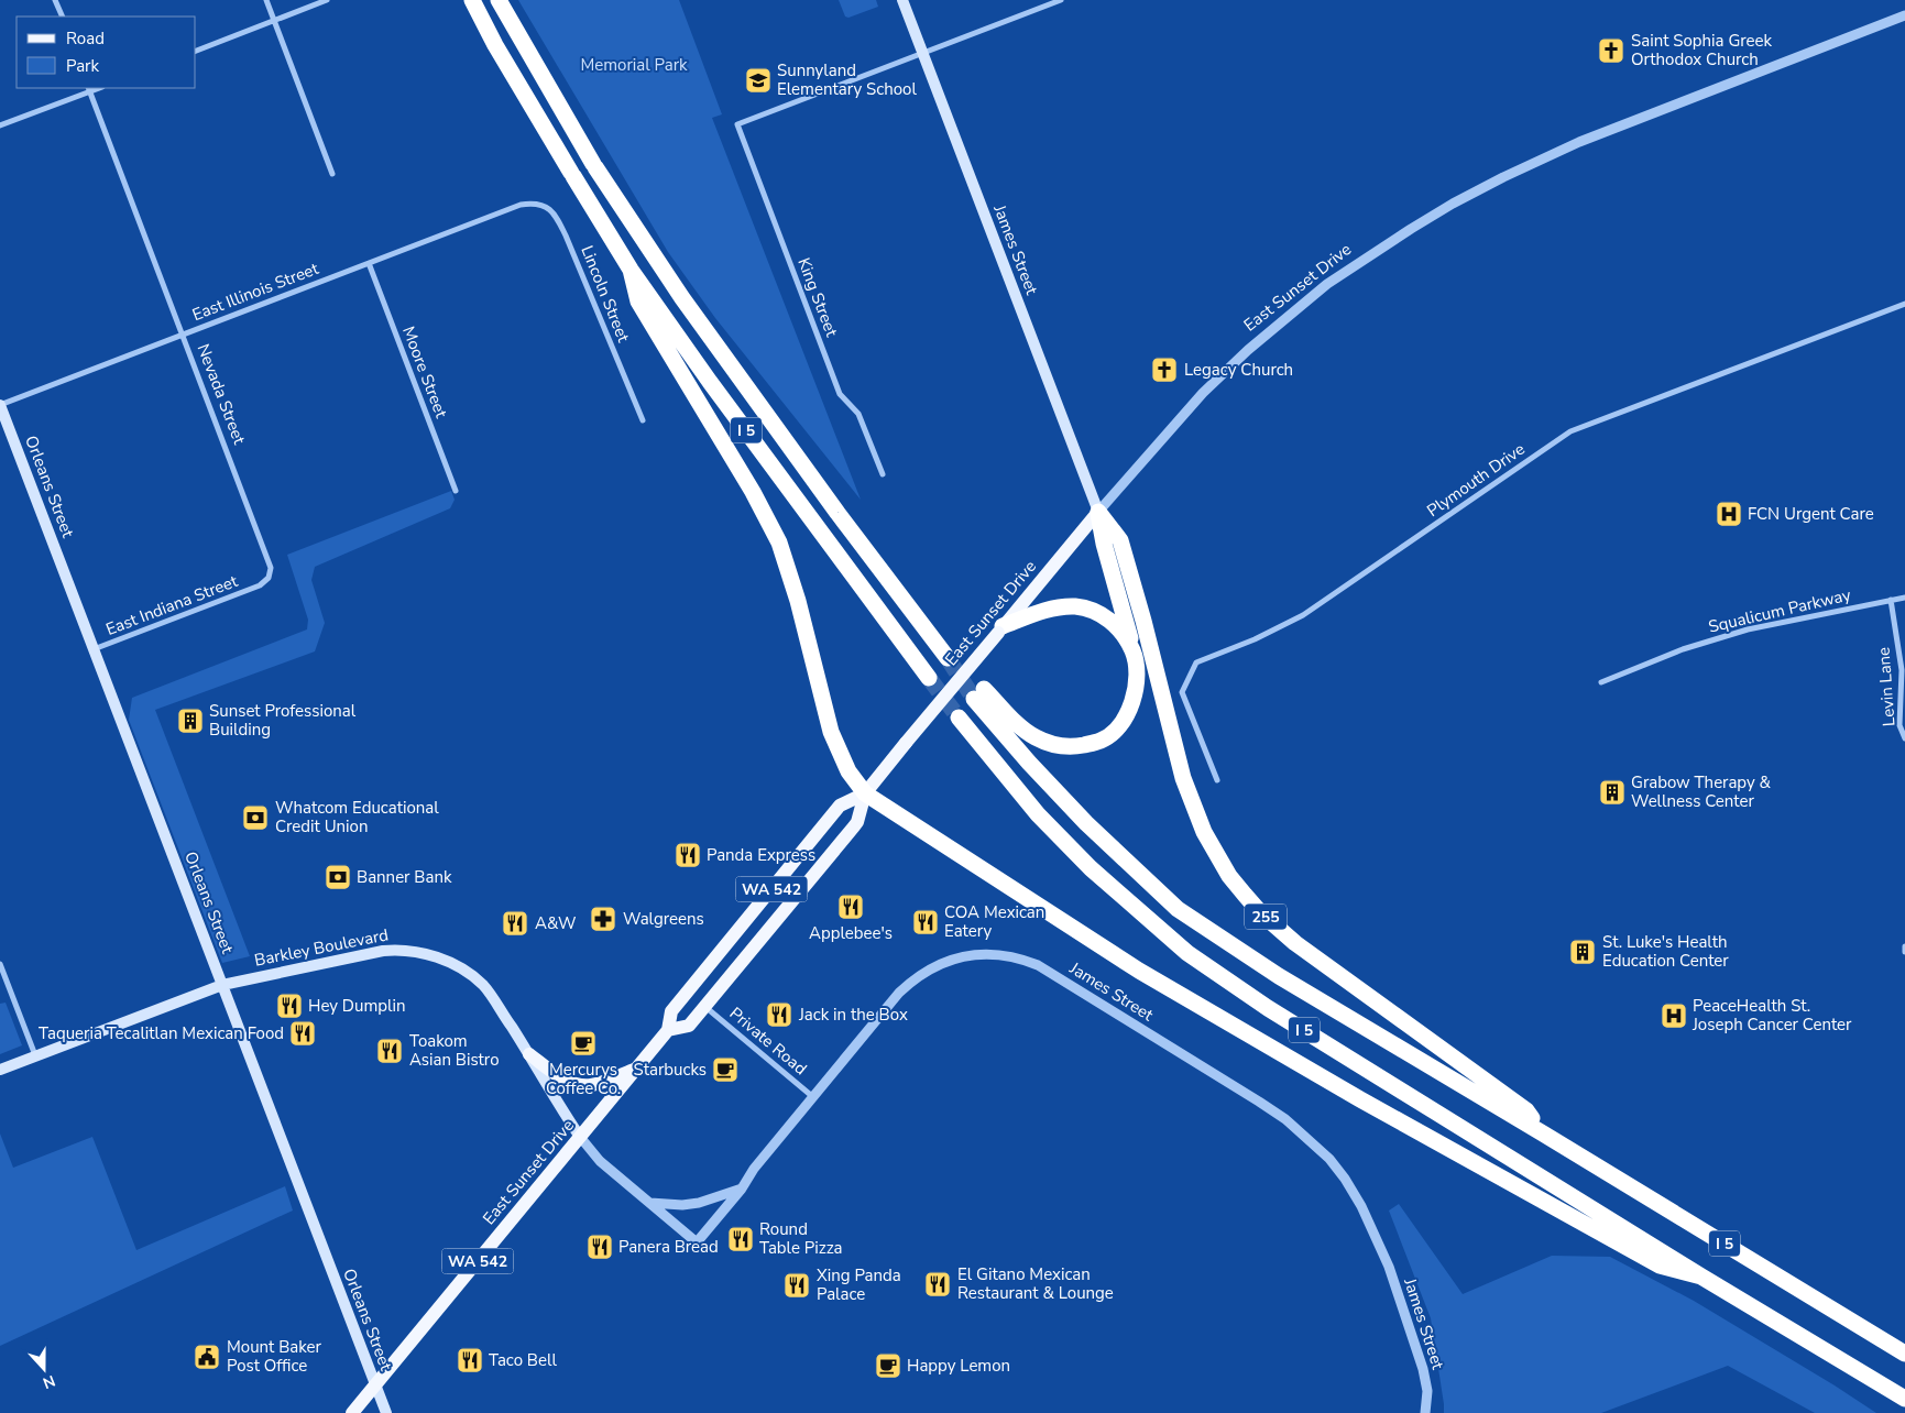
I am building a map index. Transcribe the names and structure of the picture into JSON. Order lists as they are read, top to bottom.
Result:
{
  "streets": {
    "highway": ["I 5", "255"],
    "main road": [
      "James Street",
      "East Sunset Drive",
      "Orleans Street",
      "WA 542",
      "Barkley Boulevard"
    ],
    "street": [
      "East Illinois Street",
      "Lincoln Street",
      "King Street",
      "Moore Street",
      "Nevada Street",
      "Plymouth Drive",
      "East Indiana Street",
      "Squalicum Parkway",
      "Levin Lane",
      "Private Road"
    ]
  },
  "crossings": [
    ["James Street", "East Sunset Drive"],
    ["James Street", "King Street"],
    ["James Street", "255"],
    ["James Street", "Barkley Boulevard"],
    ["James Street", "Private Road"],
    ["East Sunset Drive", "Orleans Street"],
    ["East Sunset Drive", "255"],
    ["East Sunset Drive", "Barkley Boulevard"],
    ["East Sunset Drive", "Private Road"],
    ["East Illinois Street", "Lincoln Street"],
    ["East Illinois Street", "Moore Street"],
    ["East Illinois Street", "Nevada Street"],
    ["East Illinois Street", "Orleans Street"],
    ["Nevada Street", "East Indiana Street"],
    ["I 5", "255"],
    ["Orleans Street", "East Indiana Street"],
    ["Orleans Street", "Barkley Boulevard"],
    ["Squalicum Parkway", "Levin Lane"]
  ],
  "parks": ["Memorial Park"],
  "places": {
    "church": ["Saint Sophia Greek Orthodox Church", "Legacy Church"],
    "school or university": ["Sunnyland Elementary School"],
    "hospital": ["FCN Urgent Care", "PeaceHealth St. Joseph Cancer Center"],
    "building": ["Sunset Professional Building", "Grabow Therapy & Wellness Center", "St. Luke's Health Education Center"],
    "bank": ["Whatcom Educational Credit Union", "Banner Bank"],
    "restaurant": [
      "Panda Express",
      "Applebee's",
      "COA Mexican Eatery",
      "A&W",
      "Hey Dumplin",
      "Jack in the Box",
      "Taqueria Tecalitlan Mexican Food",
      "Toakom Asian Bistro",
      "Round Table Pizza",
      "Panera Bread",
      "El Gitano Mexican Restaurant & Lounge",
      "Xing Panda Palace",
      "Taco Bell"
    ],
    "pharmacy": ["Walgreens"],
    "cafe": ["Mercurys Coffee Co.", "Starbucks", "Happy Lemon"],
    "public building": ["Mount Baker Post Office"]
  },
  "legend": ["Road", "Park"],
  "north": "bottom"
}
